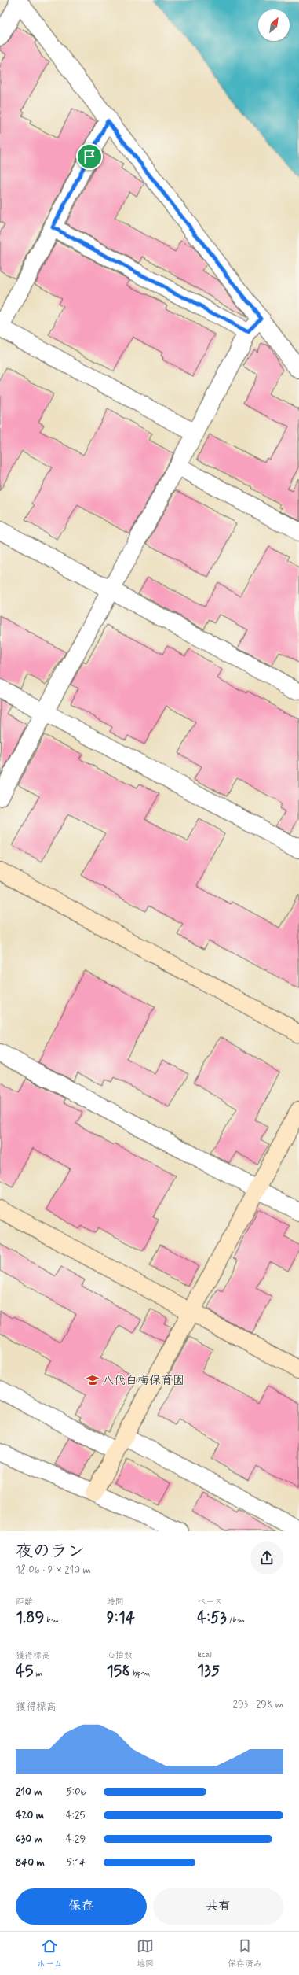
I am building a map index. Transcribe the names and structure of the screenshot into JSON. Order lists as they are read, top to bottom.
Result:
{
  "places": {
    "school or university": ["八代白梅保育園"]
  },
  "north": "top right",
  "page": {
    "heading": ["夜のラン", "18:06 · 9 × 210 m"],
    "stats": [
      ["距離", "1.89 km"],
      ["時間", "9:14"],
      ["ペース", "4:53 /km"],
      ["獲得標高", "45 m"],
      ["心拍数", "158 bpm"],
      ["kcal", "135"]
    ],
    "chart": ["獲得標高", "293–298 m"],
    "list": [
      {
        "name": "210 m",
        "note": "5:06"
      },
      {
        "name": "420 m",
        "note": "4:25"
      },
      {
        "name": "630 m",
        "note": "4:29"
      },
      {
        "name": "840 m",
        "note": "5:14"
      }
    ],
    "buttons": ["保存", "共有"],
    "tabs": ["ホーム", "地図", "保存済み"]
  }
}
